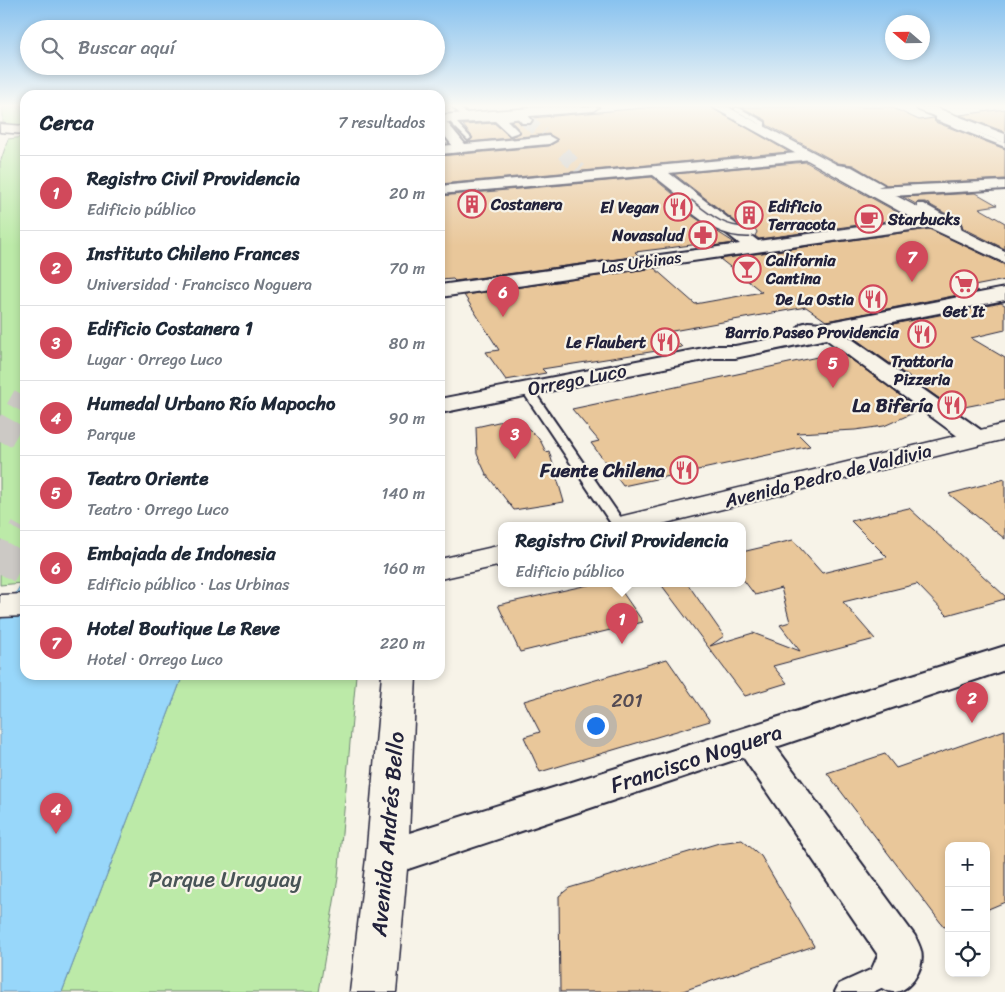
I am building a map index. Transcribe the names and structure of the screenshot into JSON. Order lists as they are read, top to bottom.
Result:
{
  "streets": {
    "main road": ["Avenida Pedro de Valdivia", "Avenida Andrés Bello"],
    "street": ["Las Urbinas", "Orrego Luco", "Francisco Noguera"]
  },
  "crossings": [
    ["Francisco Noguera", "Avenida Andrés Bello"]
  ],
  "districts": ["Barrio Paseo Providencia"],
  "parks": ["Parque Uruguay"],
  "places": {
    "building": ["Costanera", "Edificio Terracota"],
    "restaurant": [
      "El Vegan",
      "De La Ostia",
      "Trattoria Pizzeria",
      "Le Flaubert",
      "La Bifería",
      "Fuente Chilena"
    ],
    "cafe": ["Starbucks"],
    "pharmacy": ["Novasalud"],
    "bar": ["California Cantina"],
    "supermarket": ["Get It"]
  },
  "house_numbers": ["201"],
  "north": "left",
  "page": {
    "search": "Buscar aquí",
    "heading": ["Cerca", "7 resultados"],
    "list": [
      {
        "mark": "1",
        "name": "Registro Civil Providencia",
        "note": "Edificio público",
        "value": "20 m"
      },
      {
        "mark": "2",
        "name": "Instituto Chileno Frances",
        "note": "Universidad · Francisco Noguera",
        "value": "70 m"
      },
      {
        "mark": "3",
        "name": "Edificio Costanera 1",
        "note": "Lugar · Orrego Luco",
        "value": "80 m"
      },
      {
        "mark": "4",
        "name": "Humedal Urbano Río Mapocho",
        "note": "Parque",
        "value": "90 m"
      },
      {
        "mark": "5",
        "name": "Teatro Oriente",
        "note": "Teatro · Orrego Luco",
        "value": "140 m"
      },
      {
        "mark": "6",
        "name": "Embajada de Indonesia",
        "note": "Edificio público · Las Urbinas",
        "value": "160 m"
      },
      {
        "mark": "7",
        "name": "Hotel Boutique Le Reve",
        "note": "Hotel · Orrego Luco",
        "value": "220 m"
      }
    ],
    "pins": [
      "7",
      "6",
      "5",
      "3",
      "1",
      "2",
      "4"
    ],
    "popup": ["Registro Civil Providencia", "Edificio público"],
    "map_buttons": ["+", "−"]
  }
}
